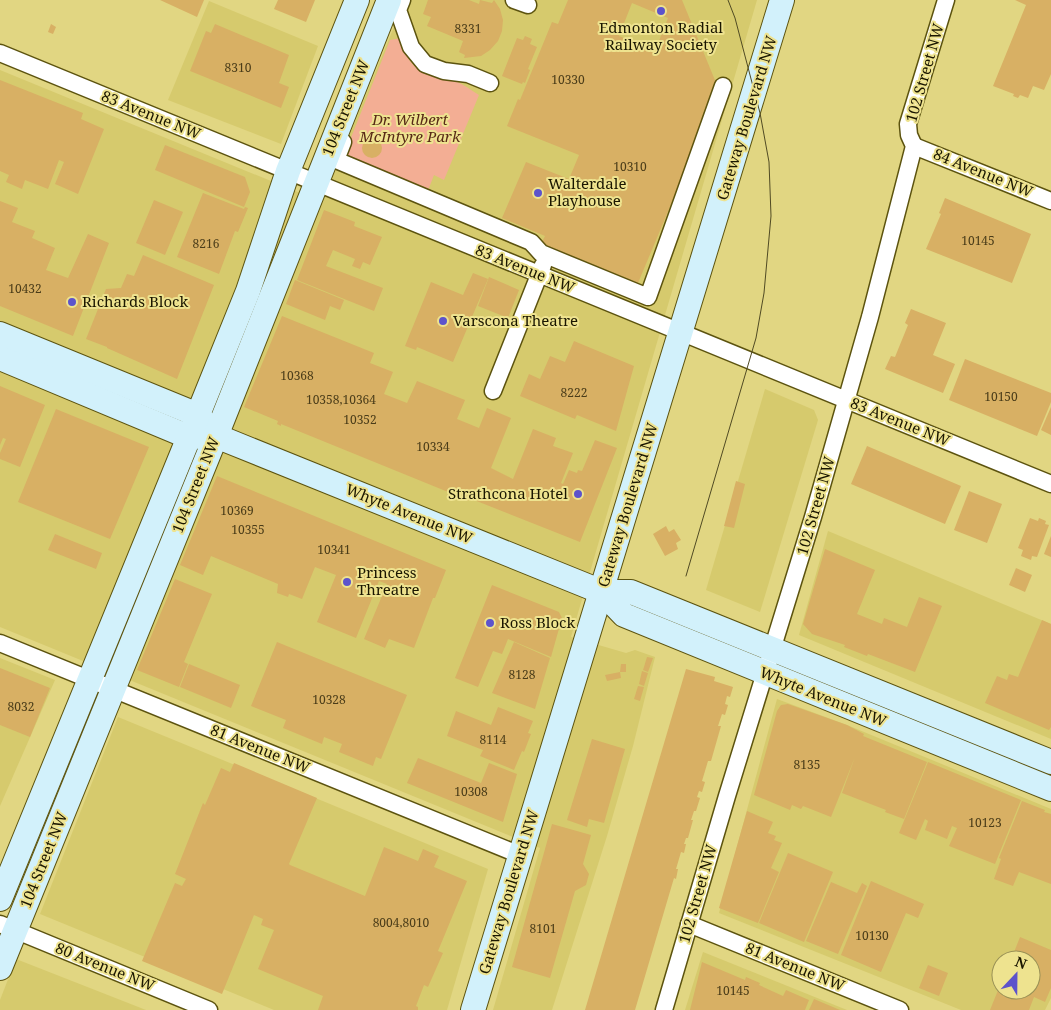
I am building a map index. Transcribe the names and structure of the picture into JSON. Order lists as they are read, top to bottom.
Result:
{
  "streets": {
    "main road": ["104 Street NW", "Gateway Boulevard NW", "Whyte Avenue NW"],
    "street": [
      "102 Street NW",
      "83 Avenue NW",
      "84 Avenue NW",
      "81 Avenue NW",
      "80 Avenue NW"
    ]
  },
  "crossings": [
    ["102 Street NW", "83 Avenue NW"],
    ["102 Street NW", "84 Avenue NW"],
    ["102 Street NW", "Whyte Avenue NW"],
    ["102 Street NW", "81 Avenue NW"],
    ["104 Street NW", "83 Avenue NW"],
    ["104 Street NW", "Whyte Avenue NW"],
    ["104 Street NW", "81 Avenue NW"],
    ["104 Street NW", "80 Avenue NW"],
    ["83 Avenue NW", "Gateway Boulevard NW"],
    ["Gateway Boulevard NW", "Whyte Avenue NW"],
    ["Gateway Boulevard NW", "81 Avenue NW"]
  ],
  "parks": ["Dr. Wilbert McIntyre Park"],
  "places": [
    "Edmonton Radial Railway Society",
    "Walterdale Playhouse",
    "Richards Block",
    "Varscona Theatre",
    "Strathcona Hotel",
    "Princess Threatre",
    "Ross Block"
  ],
  "house_numbers": [
    "8331",
    "8310",
    "10330",
    "10310",
    "10145",
    "8216",
    "10432",
    "10368",
    "8222",
    "10150",
    "10358,10364",
    "10352",
    "10334",
    "10369",
    "10355",
    "10341",
    "8128",
    "10328",
    "8032",
    "8114",
    "8135",
    "10308",
    "10123",
    "8004,8010",
    "8101",
    "10130",
    "10145"
  ],
  "north": "top"
}
